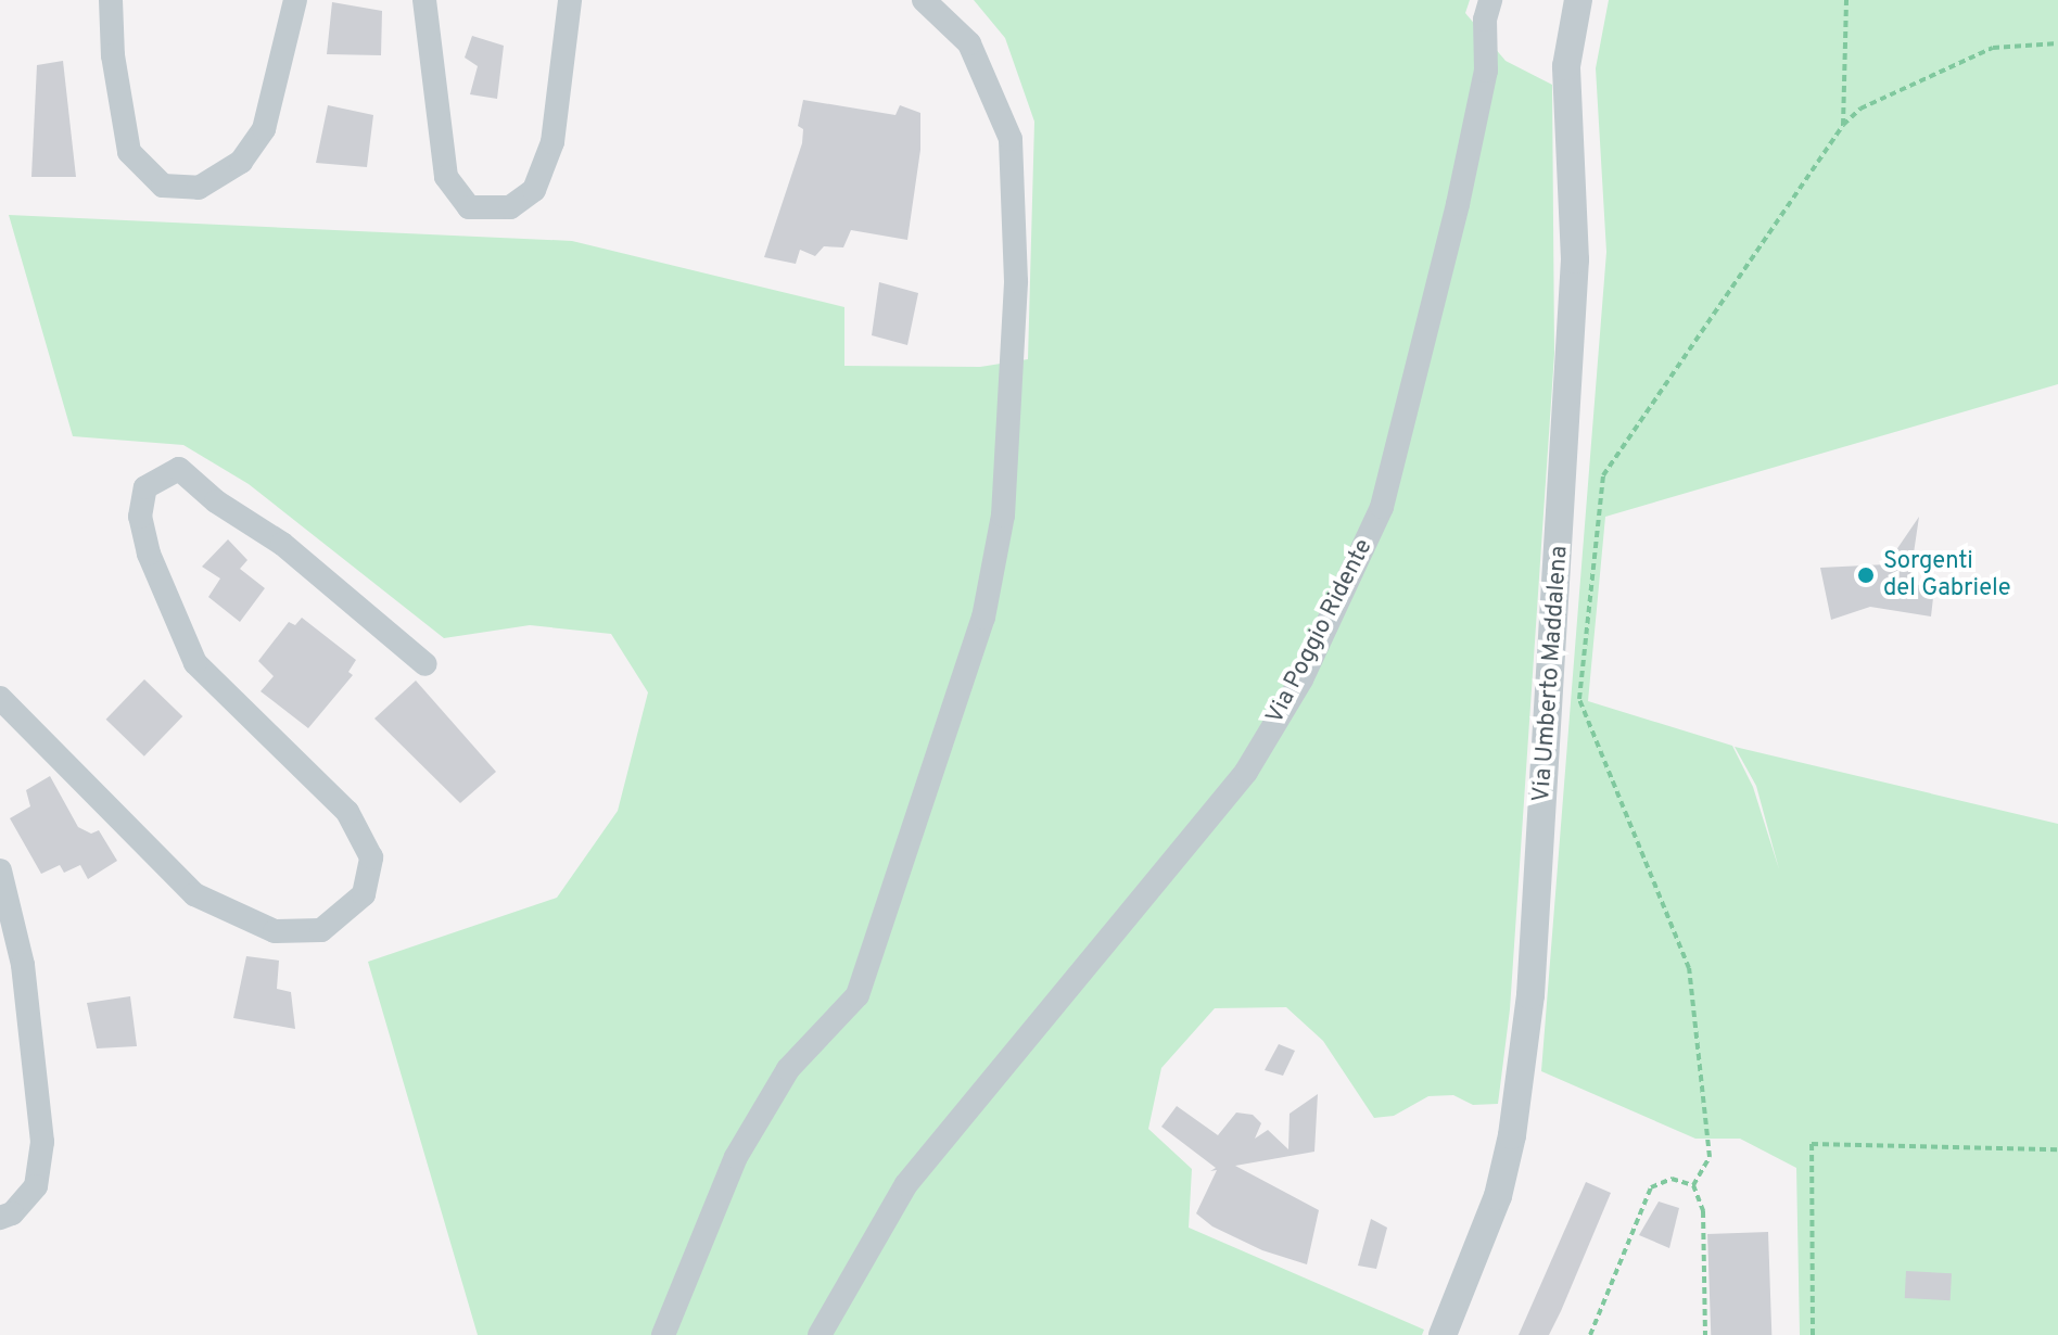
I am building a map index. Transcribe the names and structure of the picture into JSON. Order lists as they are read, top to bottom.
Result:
{
  "streets": {
    "street": ["Via Poggio Ridente", "Via Umberto Maddalena"]
  },
  "places": ["Sorgenti del Gabriele"]
}
